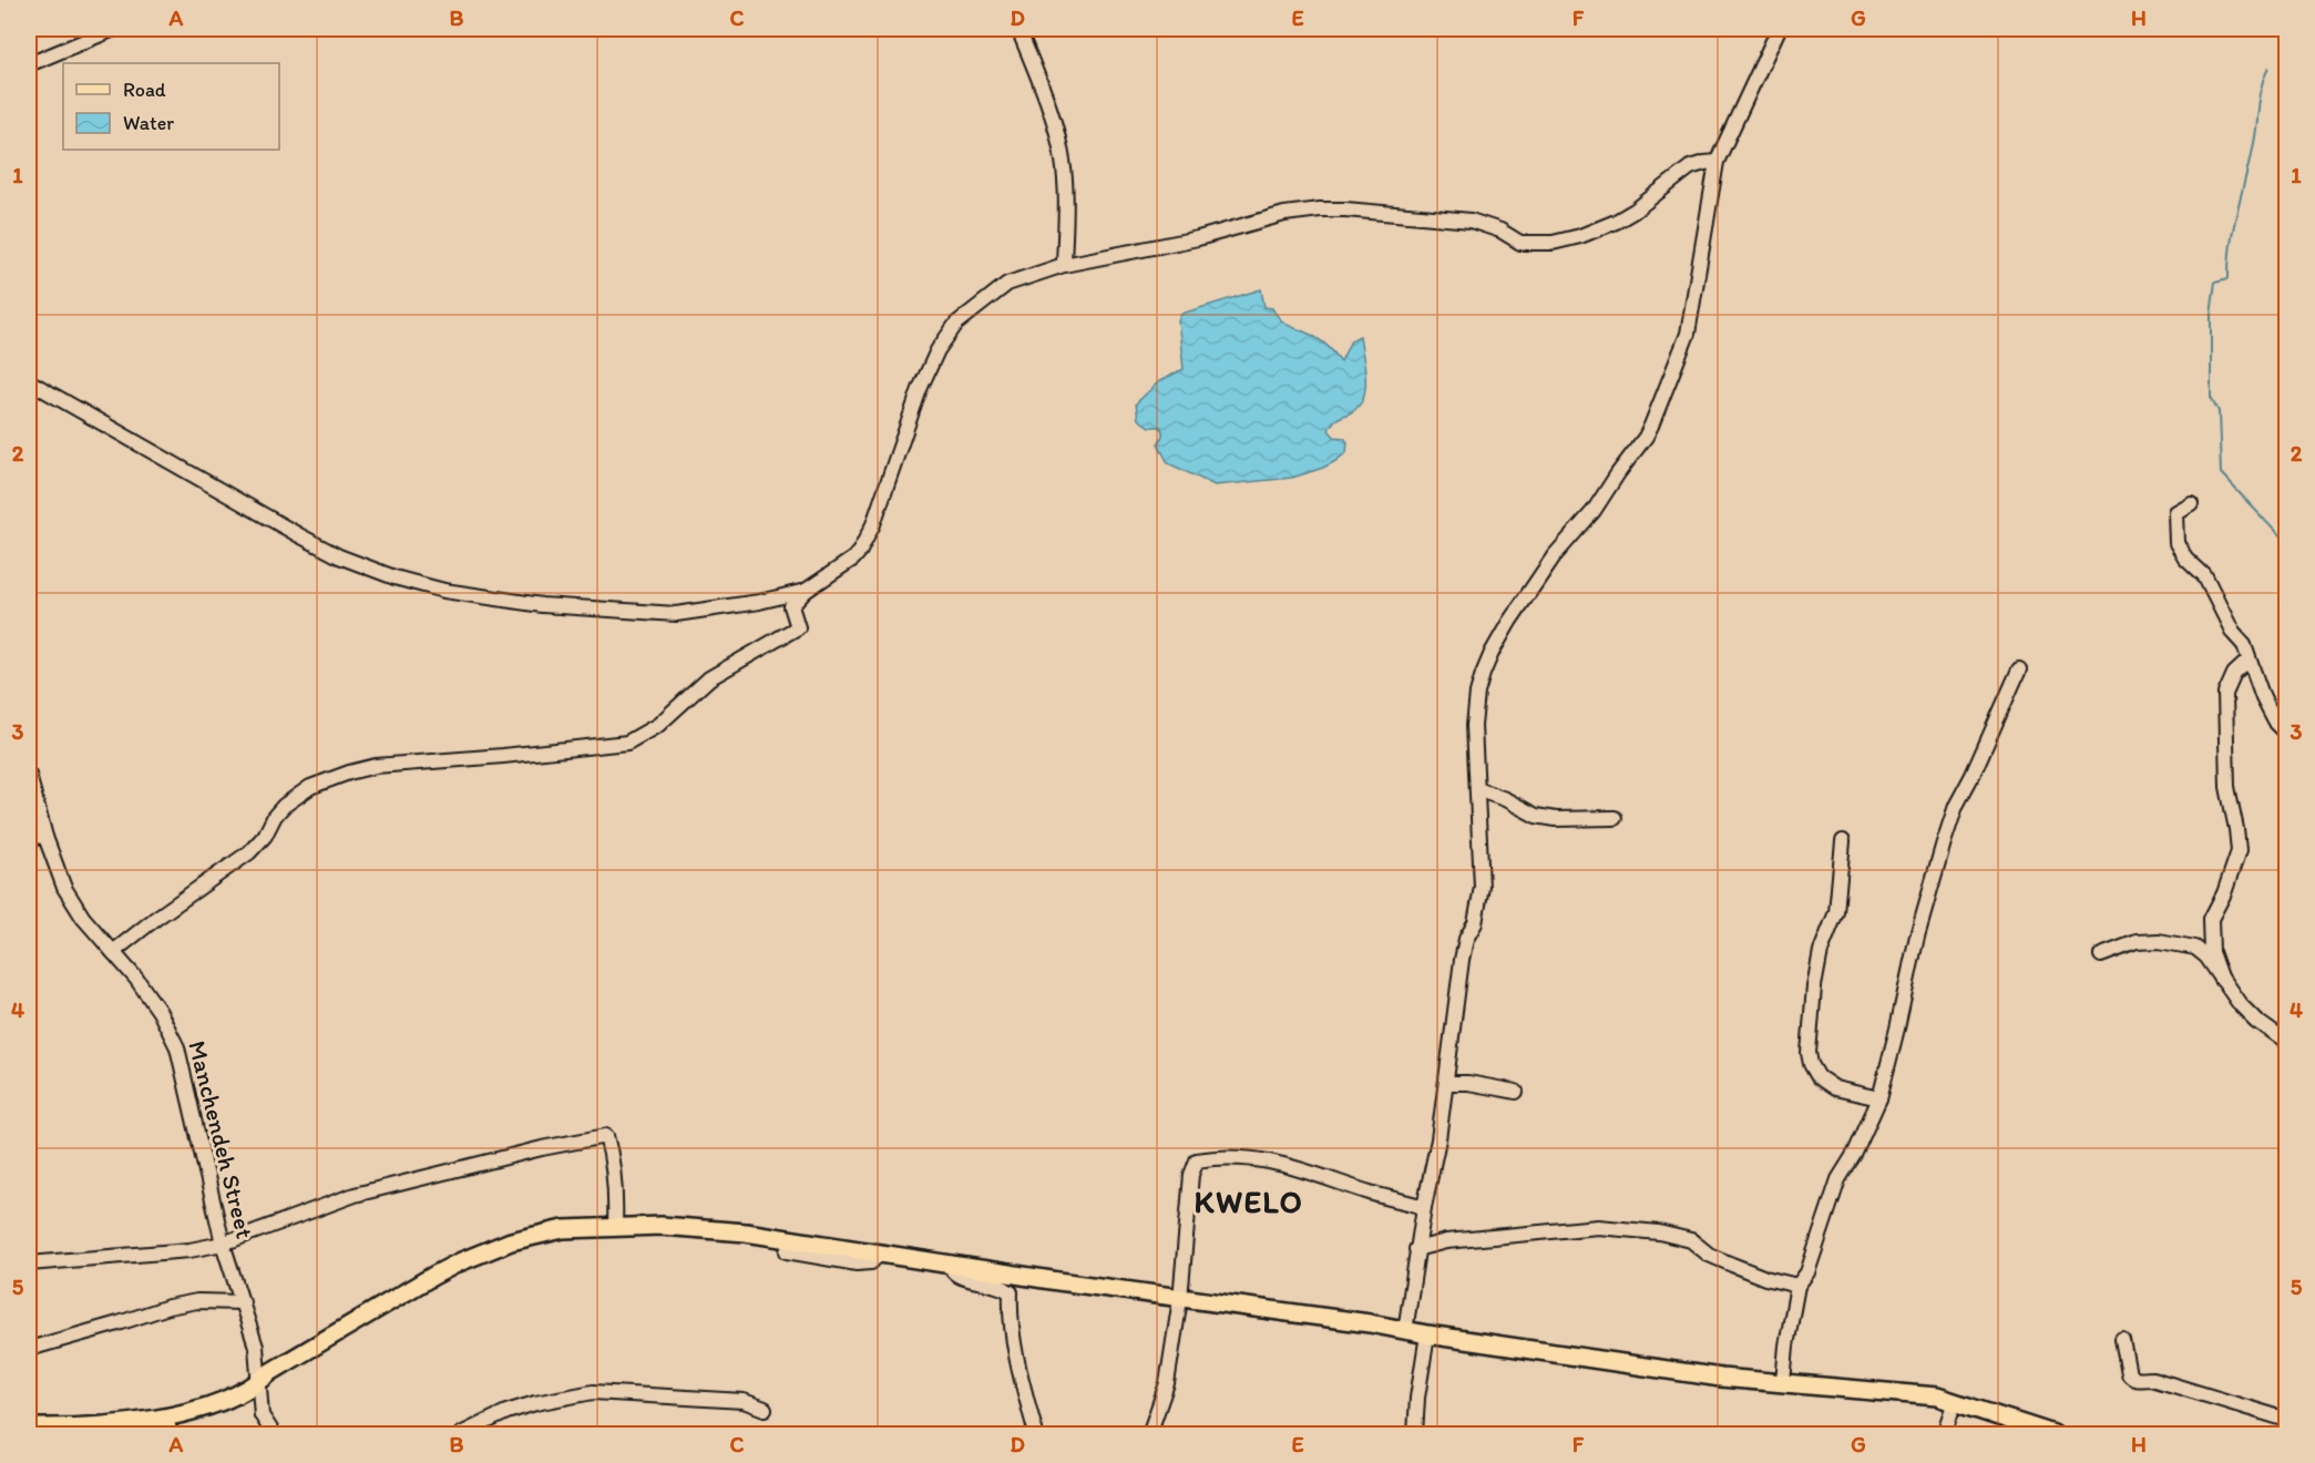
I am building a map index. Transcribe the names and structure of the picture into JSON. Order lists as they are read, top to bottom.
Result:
{
  "streets": {
    "street": ["Manchendeh Street"]
  },
  "districts": ["KWELO"],
  "legend": ["Road", "Water"],
  "grid": {
    "columns": [
      "A",
      "B",
      "C",
      "D",
      "E",
      "F",
      "G",
      "H"
    ],
    "rows": [
      "1",
      "2",
      "3",
      "4",
      "5"
    ]
  }
}
